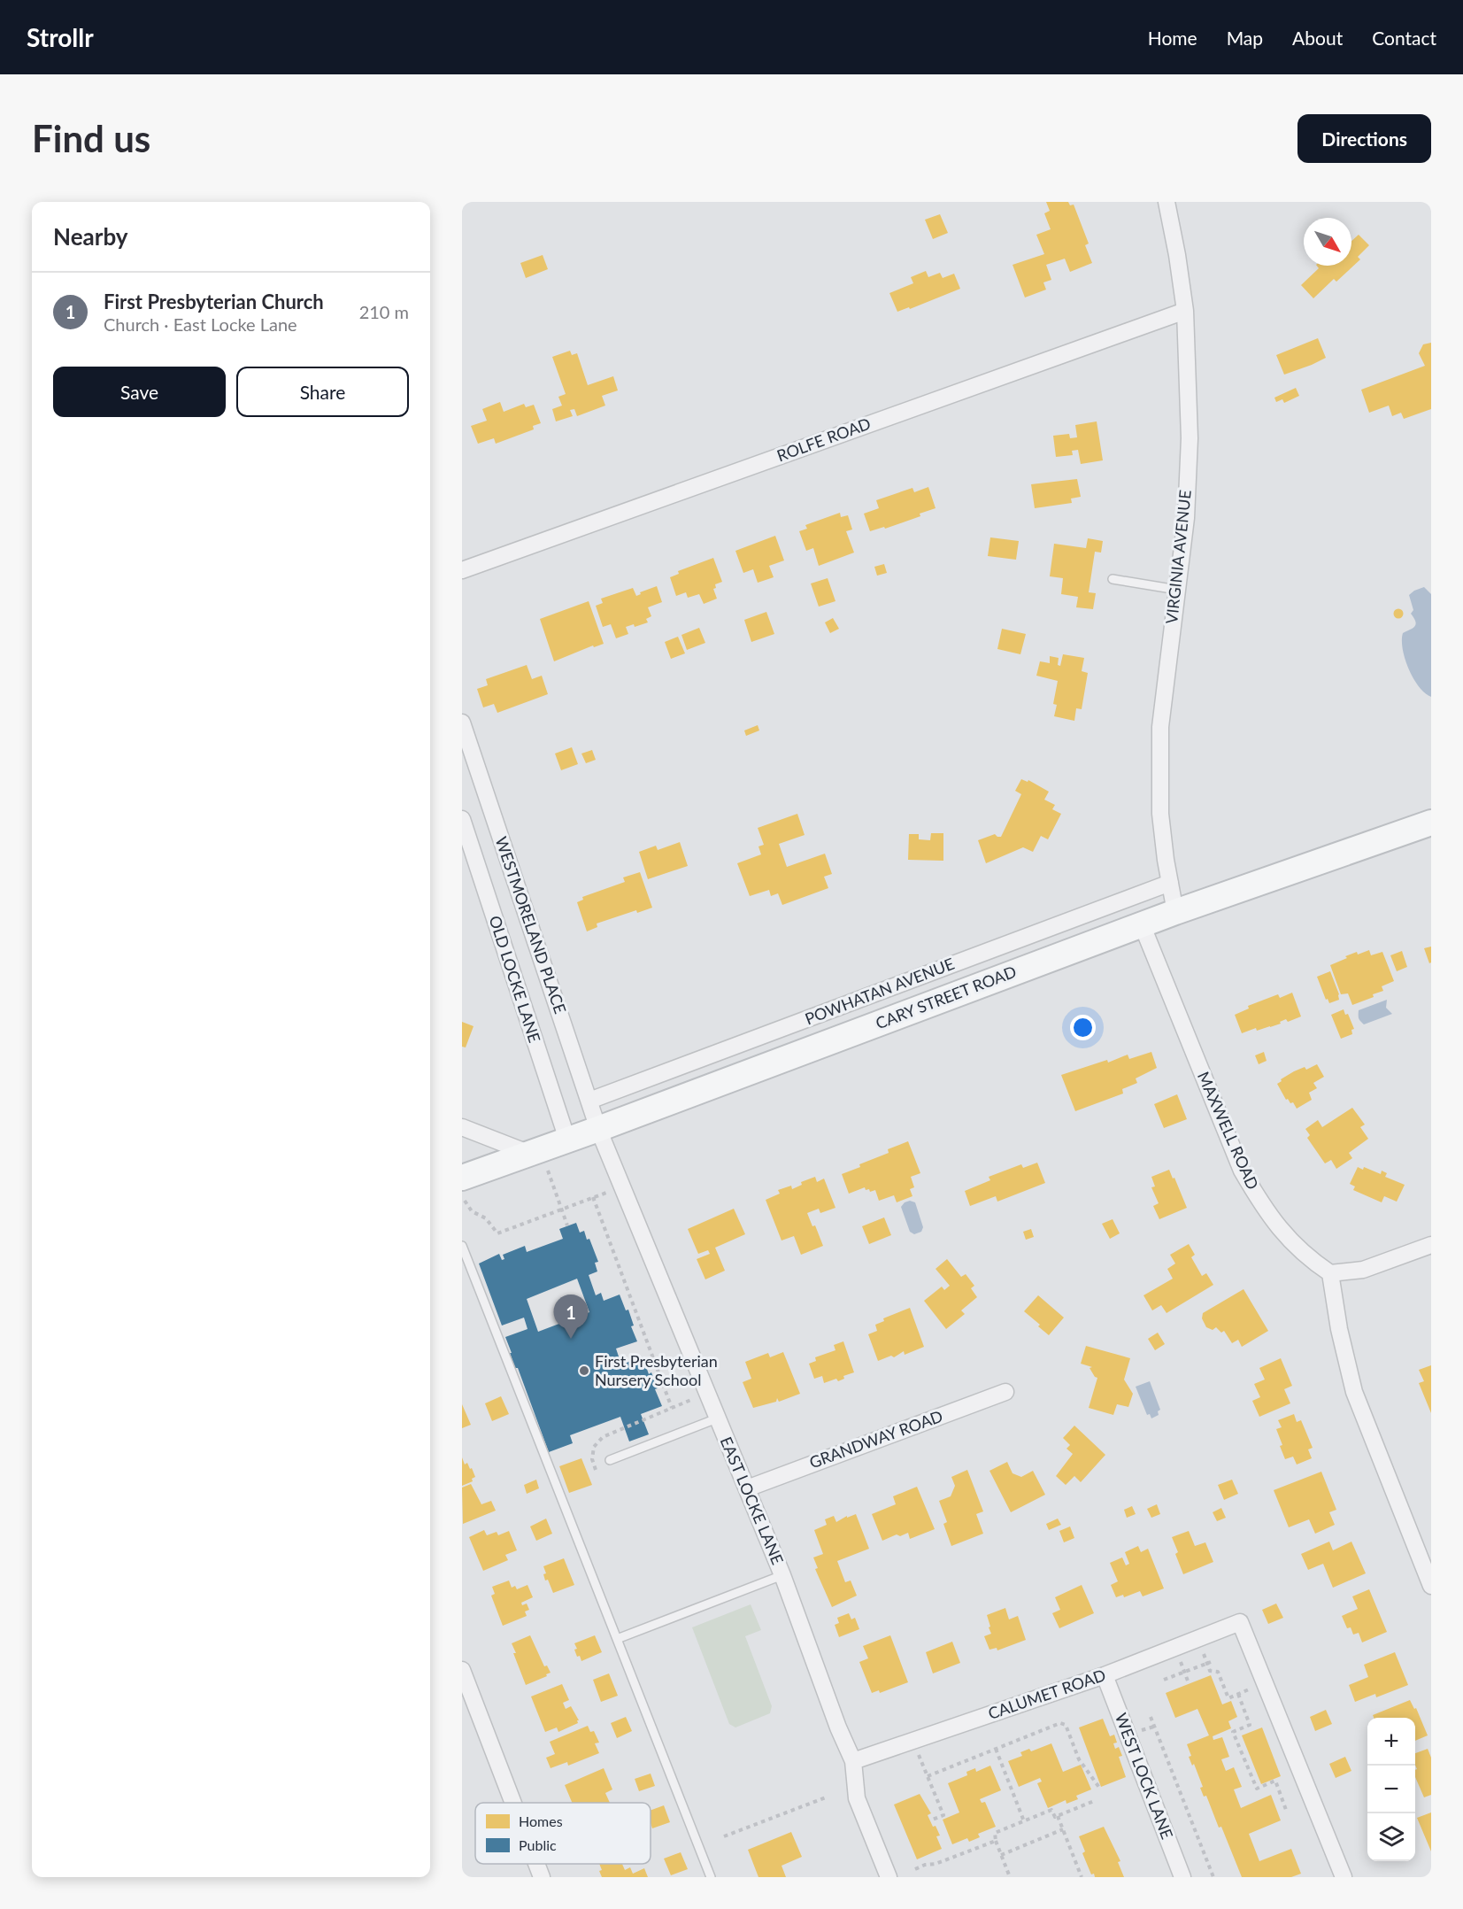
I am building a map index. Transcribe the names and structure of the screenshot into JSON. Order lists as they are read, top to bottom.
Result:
{
  "streets": {
    "main road": ["CARY STREET ROAD"],
    "street": [
      "ROLFE ROAD",
      "VIRGINIA AVENUE",
      "WESTMORELAND PLACE",
      "OLD LOCKE LANE",
      "POWHATAN AVENUE",
      "MAXWELL ROAD",
      "GRANDWAY ROAD",
      "EAST LOCKE LANE",
      "CALUMET ROAD",
      "WEST LOCK LANE"
    ]
  },
  "crossings": [
    ["ROLFE ROAD", "VIRGINIA AVENUE"],
    ["VIRGINIA AVENUE", "POWHATAN AVENUE"],
    ["VIRGINIA AVENUE", "CARY STREET ROAD"],
    ["WESTMORELAND PLACE", "POWHATAN AVENUE"],
    ["WESTMORELAND PLACE", "CARY STREET ROAD"],
    ["WESTMORELAND PLACE", "EAST LOCKE LANE"],
    ["OLD LOCKE LANE", "CARY STREET ROAD"],
    ["CARY STREET ROAD", "MAXWELL ROAD"],
    ["CARY STREET ROAD", "EAST LOCKE LANE"],
    ["GRANDWAY ROAD", "EAST LOCKE LANE"],
    ["EAST LOCKE LANE", "CALUMET ROAD"],
    ["CALUMET ROAD", "WEST LOCK LANE"]
  ],
  "places": ["First Presbyterian Nursery School"],
  "legend": ["Homes", "Public"],
  "north": "bottom right",
  "page": {
    "header": "Strollr",
    "nav": [
      "Home",
      "Map",
      "About",
      "Contact"
    ],
    "buttons": [
      "Directions",
      ["Save", "Share"]
    ],
    "title": "Find us",
    "heading": "Nearby",
    "list": [
      {
        "mark": "1",
        "name": "First Presbyterian Church",
        "note": "Church · East Locke Lane",
        "value": "210 m"
      }
    ],
    "pins": "1",
    "map_buttons": ["+", "−"]
  }
}
